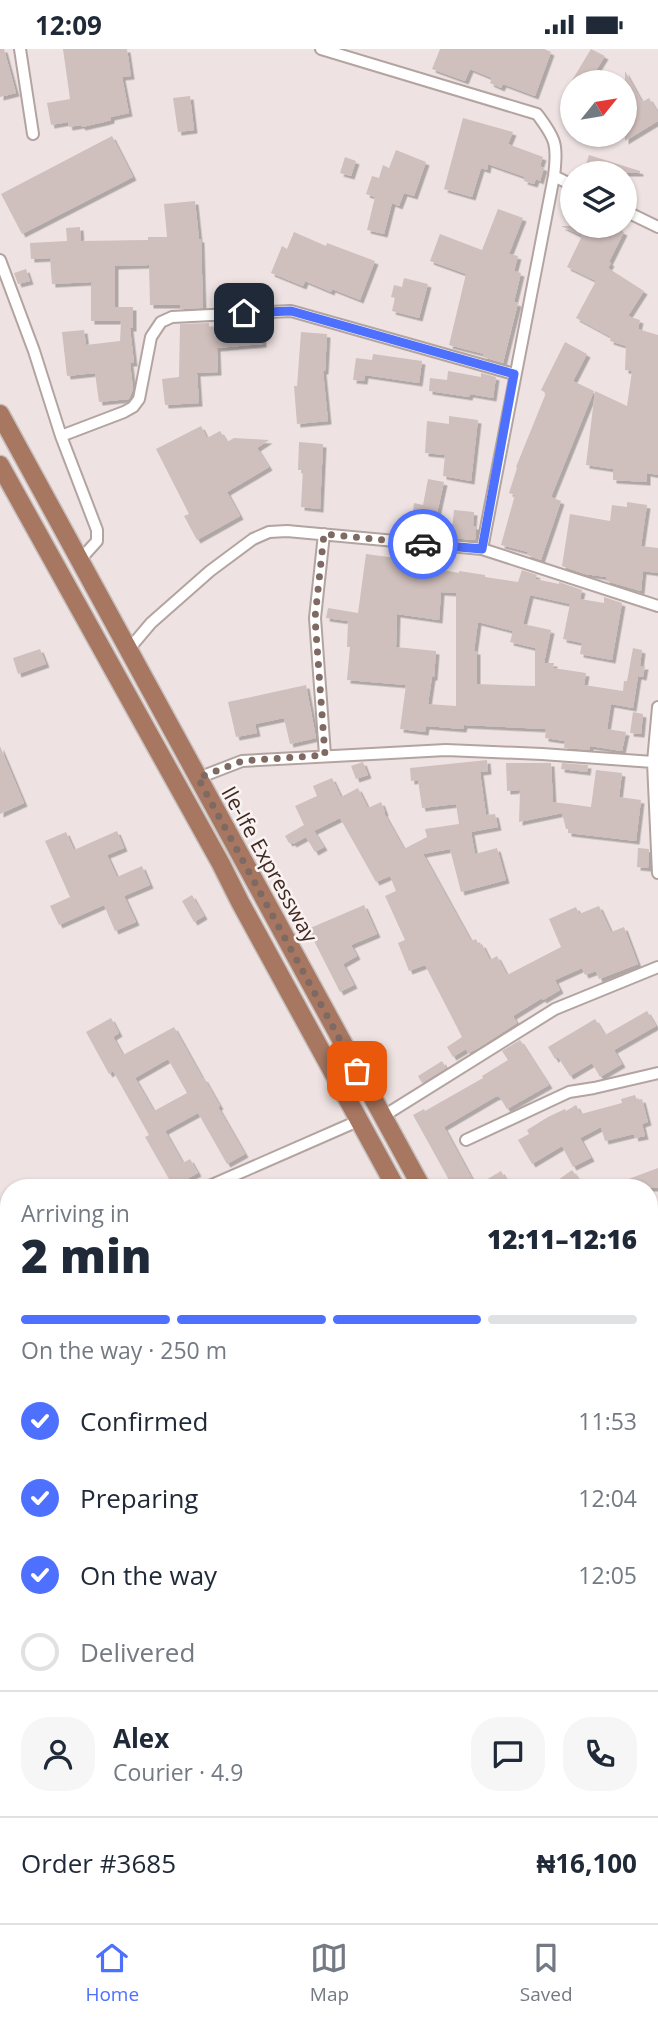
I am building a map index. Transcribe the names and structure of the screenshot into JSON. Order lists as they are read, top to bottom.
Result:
{
  "streets": {
    "main road": ["Ile-Ife Expressway"]
  },
  "north": "top right",
  "page": {
    "status": "12:09",
    "heading": ["2 min", "Arriving in", "12:11–12:16"],
    "panel": [
      "Alex",
      "Courier · 4.9",
      "Order #3685",
      "₦16,100"
    ],
    "bar": "On the way · 250 m",
    "list": [
      ["Confirmed", "11:53"],
      ["Preparing", "12:04"],
      ["On the way", "12:05"],
      "Delivered"
    ],
    "tabs": ["Home", "Map", "Saved"]
  }
}
